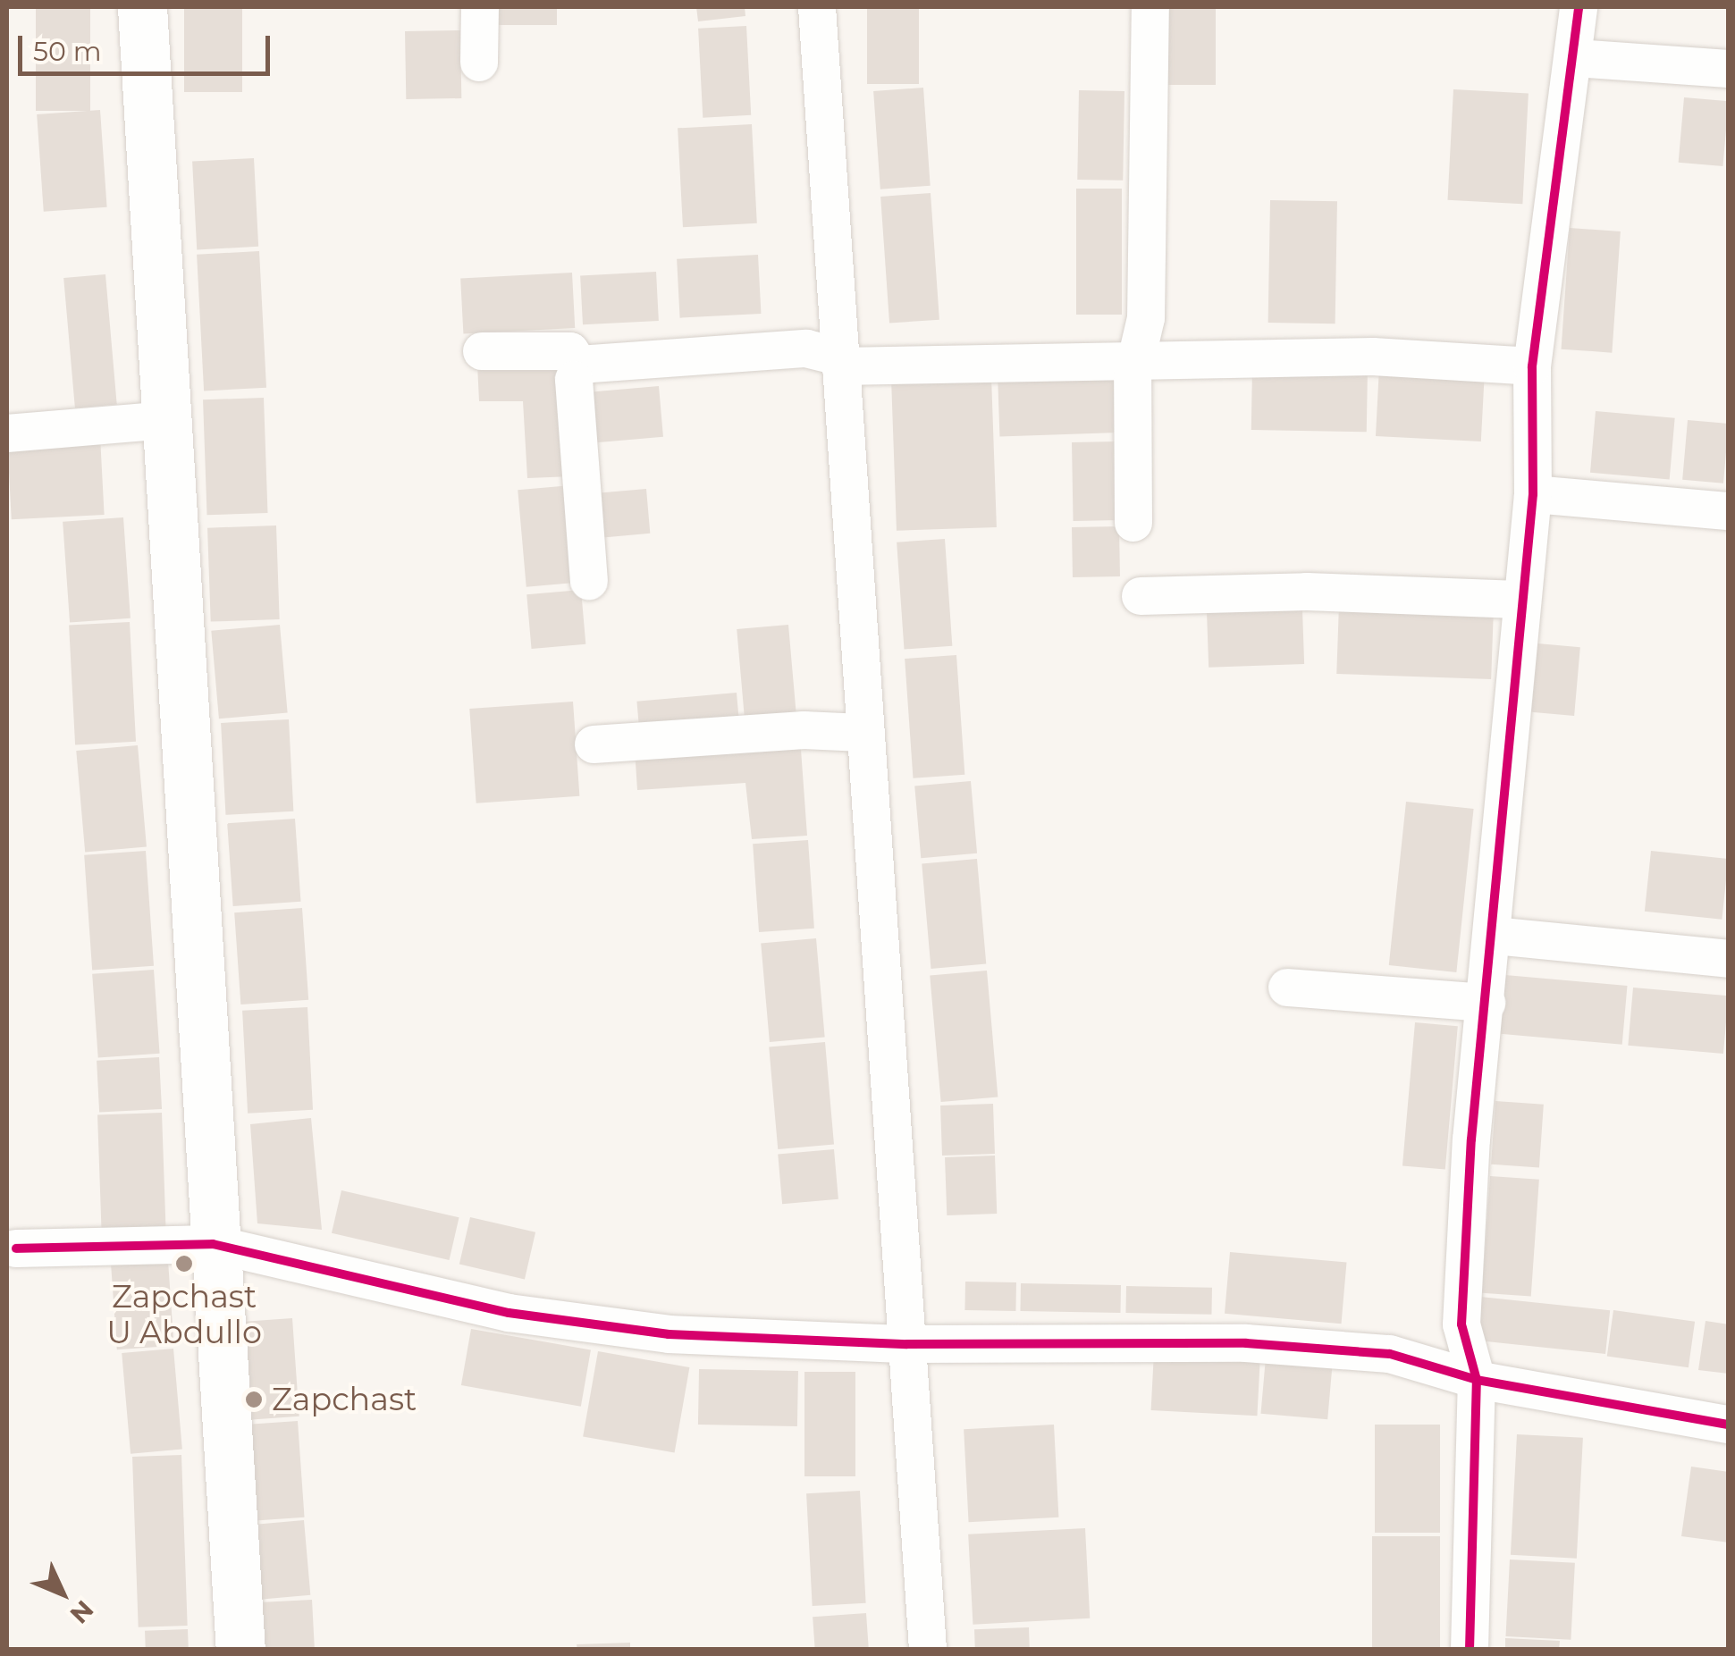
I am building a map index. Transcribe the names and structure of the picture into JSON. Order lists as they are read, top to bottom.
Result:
{
  "places": ["Zapchast U Abdullo", "Zapchast"],
  "scale_bar": "50 m",
  "north": "bottom right"
}
